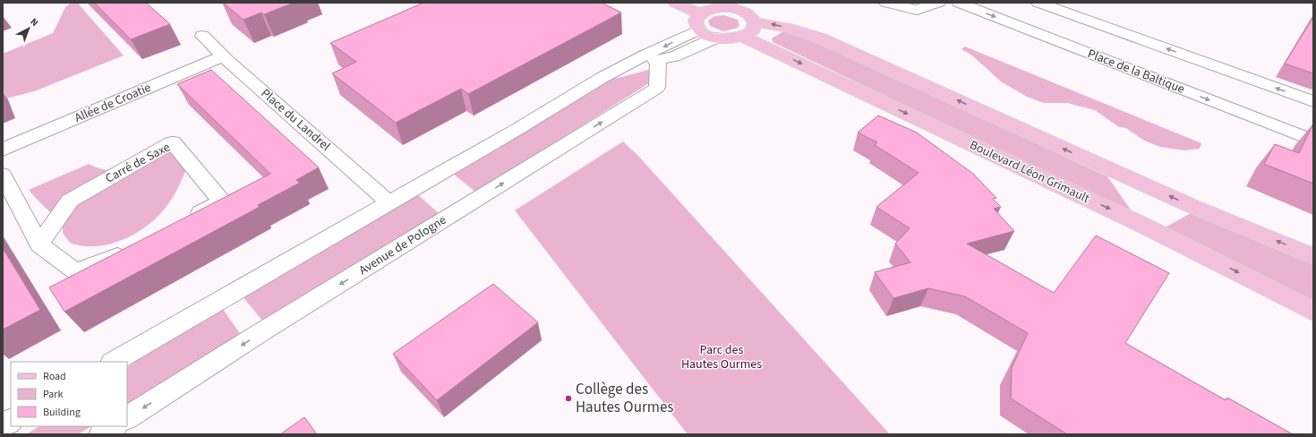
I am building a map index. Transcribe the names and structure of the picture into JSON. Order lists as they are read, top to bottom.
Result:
{
  "streets": {
    "main road": ["Boulevard Léon Grimault"],
    "street": [
      "Place de la Baltique",
      "Allée de Croatie",
      "Place du Landrel",
      "Carré de Saxe",
      "Avenue de Pologne"
    ]
  },
  "crossings": [
    ["Allée de Croatie", "Place du Landrel"]
  ],
  "parks": ["Parc des Hautes Ourmes"],
  "places": ["Collège des Hautes Ourmes"],
  "legend": ["Road", "Park", "Building"],
  "north": "top right"
}
